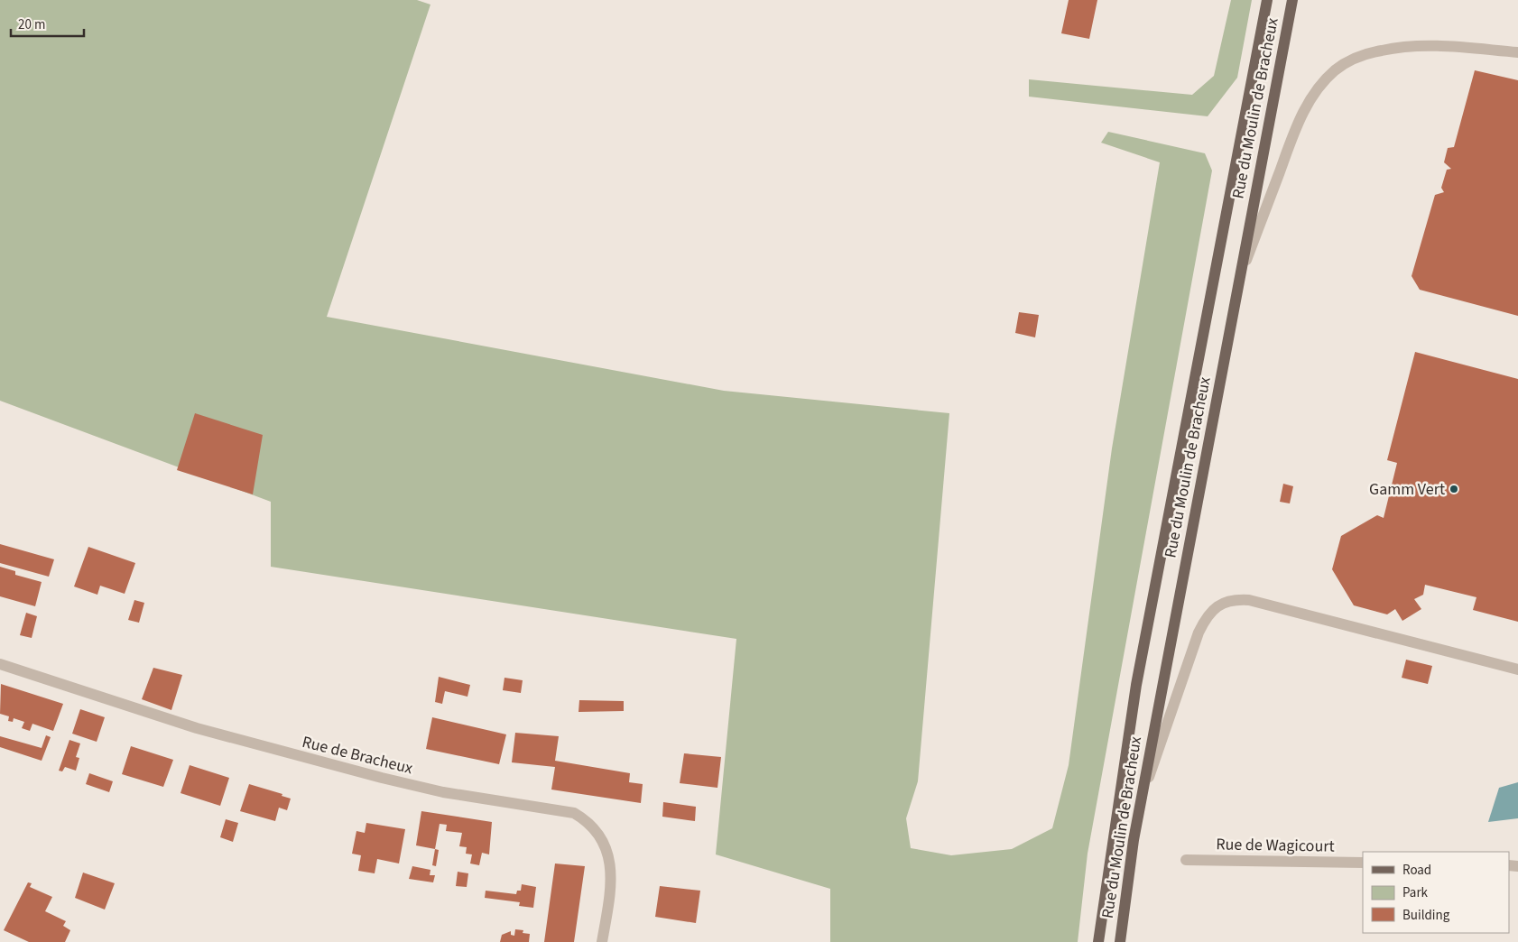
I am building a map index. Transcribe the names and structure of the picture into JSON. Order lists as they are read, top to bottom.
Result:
{
  "streets": {
    "main road": ["Rue du Moulin de Bracheux"],
    "street": ["Rue de Bracheux", "Rue de Wagicourt"]
  },
  "places": ["Gamm Vert"],
  "legend": ["Road", "Park", "Building"],
  "scale_bar": "20 m"
}
